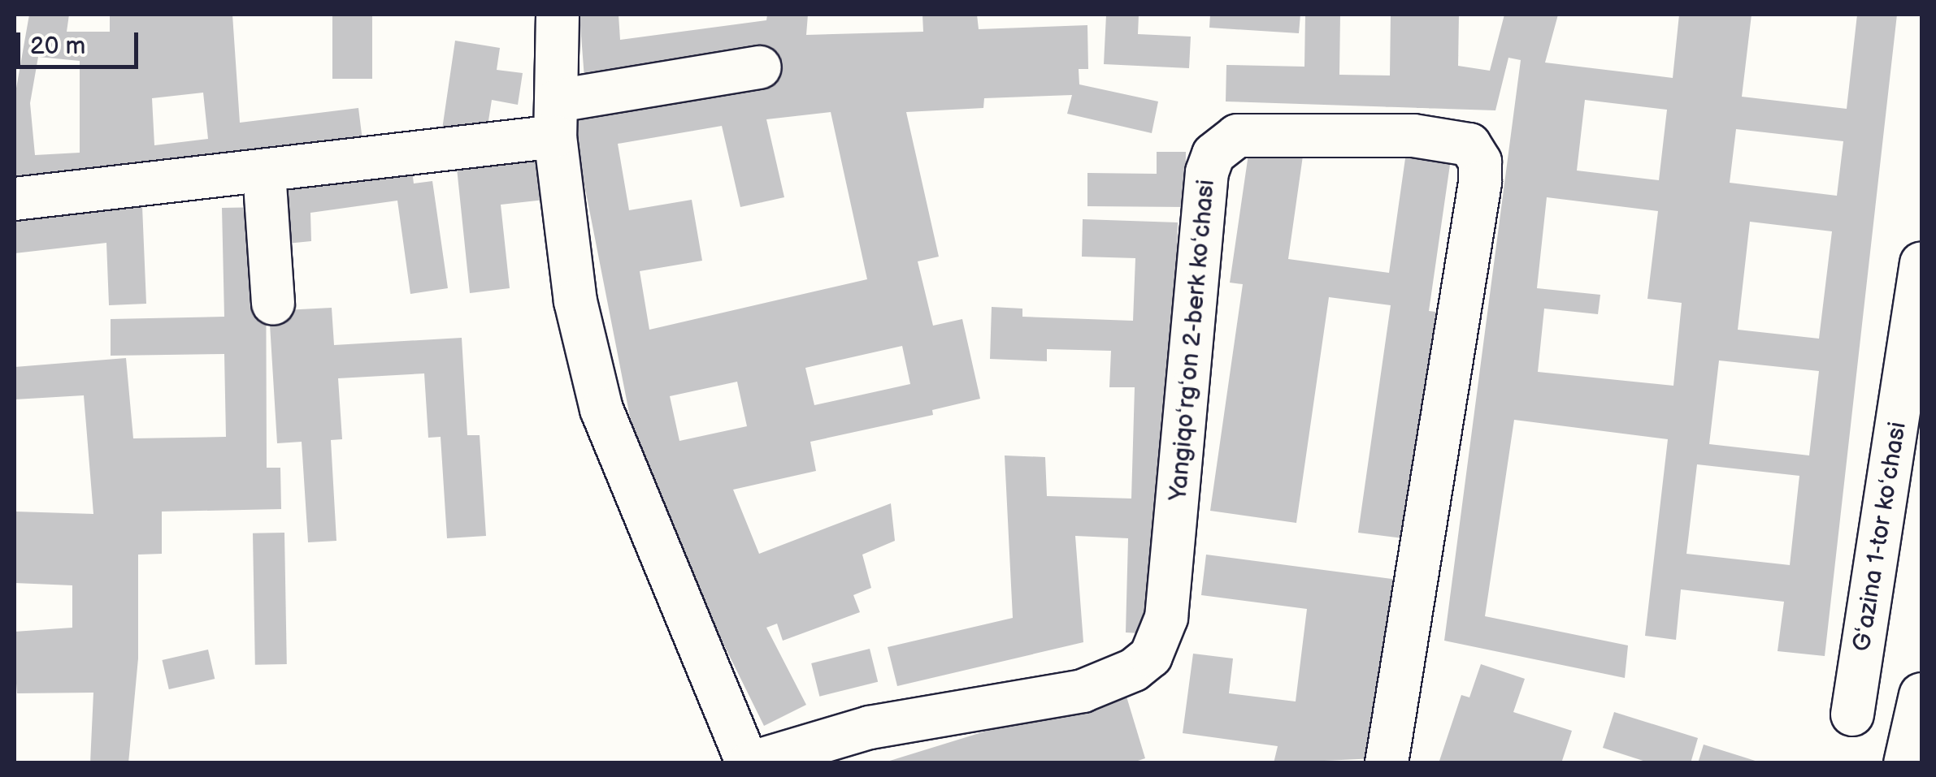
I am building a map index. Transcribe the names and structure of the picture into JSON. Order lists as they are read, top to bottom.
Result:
{
  "streets": {
    "street": ["Yangiqoʻrgʻon 2-berk koʻchasi", "Gʻazina 1-tor koʻchasi"]
  },
  "scale_bar": "20 m"
}
